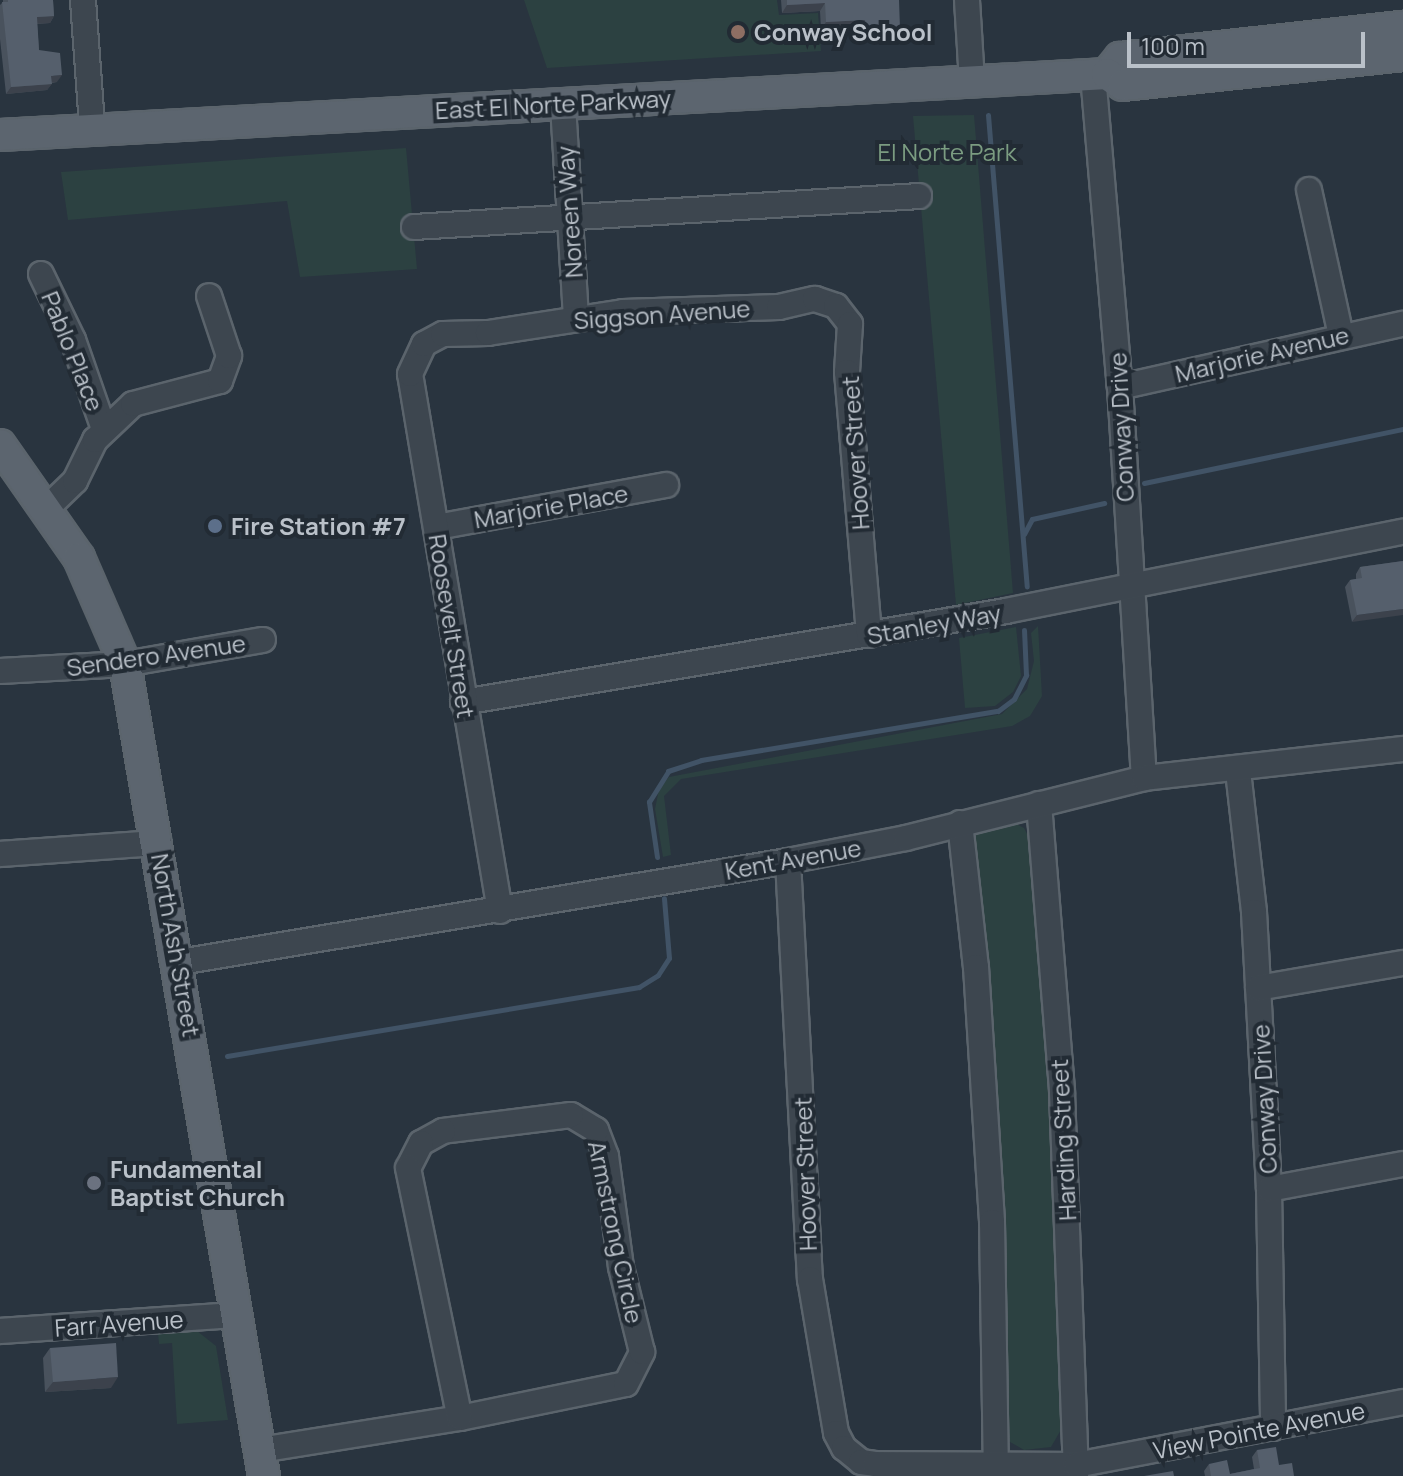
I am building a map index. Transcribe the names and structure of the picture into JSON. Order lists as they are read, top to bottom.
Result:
{
  "streets": {
    "main road": ["East El Norte Parkway", "North Ash Street"],
    "street": [
      "Noreen Way",
      "Siggson Avenue",
      "Pablo Place",
      "Marjorie Avenue",
      "Conway Drive",
      "Hoover Street",
      "Marjorie Place",
      "Stanley Way",
      "Roosevelt Street",
      "Sendero Avenue",
      "Kent Avenue",
      "Harding Street",
      "Armstrong Circle",
      "Farr Avenue",
      "View Pointe Avenue"
    ]
  },
  "crossings": [
    ["East El Norte Parkway", "Noreen Way"],
    ["East El Norte Parkway", "Conway Drive"],
    ["Noreen Way", "Siggson Avenue"],
    ["Siggson Avenue", "Hoover Street"],
    ["Siggson Avenue", "Roosevelt Street"],
    ["Marjorie Avenue", "Conway Drive"],
    ["Conway Drive", "Stanley Way"],
    ["Conway Drive", "Kent Avenue"],
    ["Conway Drive", "View Pointe Avenue"],
    ["Hoover Street", "Stanley Way"],
    ["Hoover Street", "Kent Avenue"],
    ["Hoover Street", "View Pointe Avenue"],
    ["Marjorie Place", "Roosevelt Street"],
    ["Stanley Way", "Roosevelt Street"],
    ["Roosevelt Street", "Kent Avenue"],
    ["Sendero Avenue", "North Ash Street"],
    ["Kent Avenue", "North Ash Street"],
    ["Kent Avenue", "Harding Street"],
    ["North Ash Street", "Armstrong Circle"],
    ["North Ash Street", "Farr Avenue"],
    ["Harding Street", "View Pointe Avenue"]
  ],
  "parks": ["El Norte Park"],
  "places": ["Conway School", "Fire Station #7", "Fundamental Baptist Church"],
  "scale_bar": "100 m"
}
